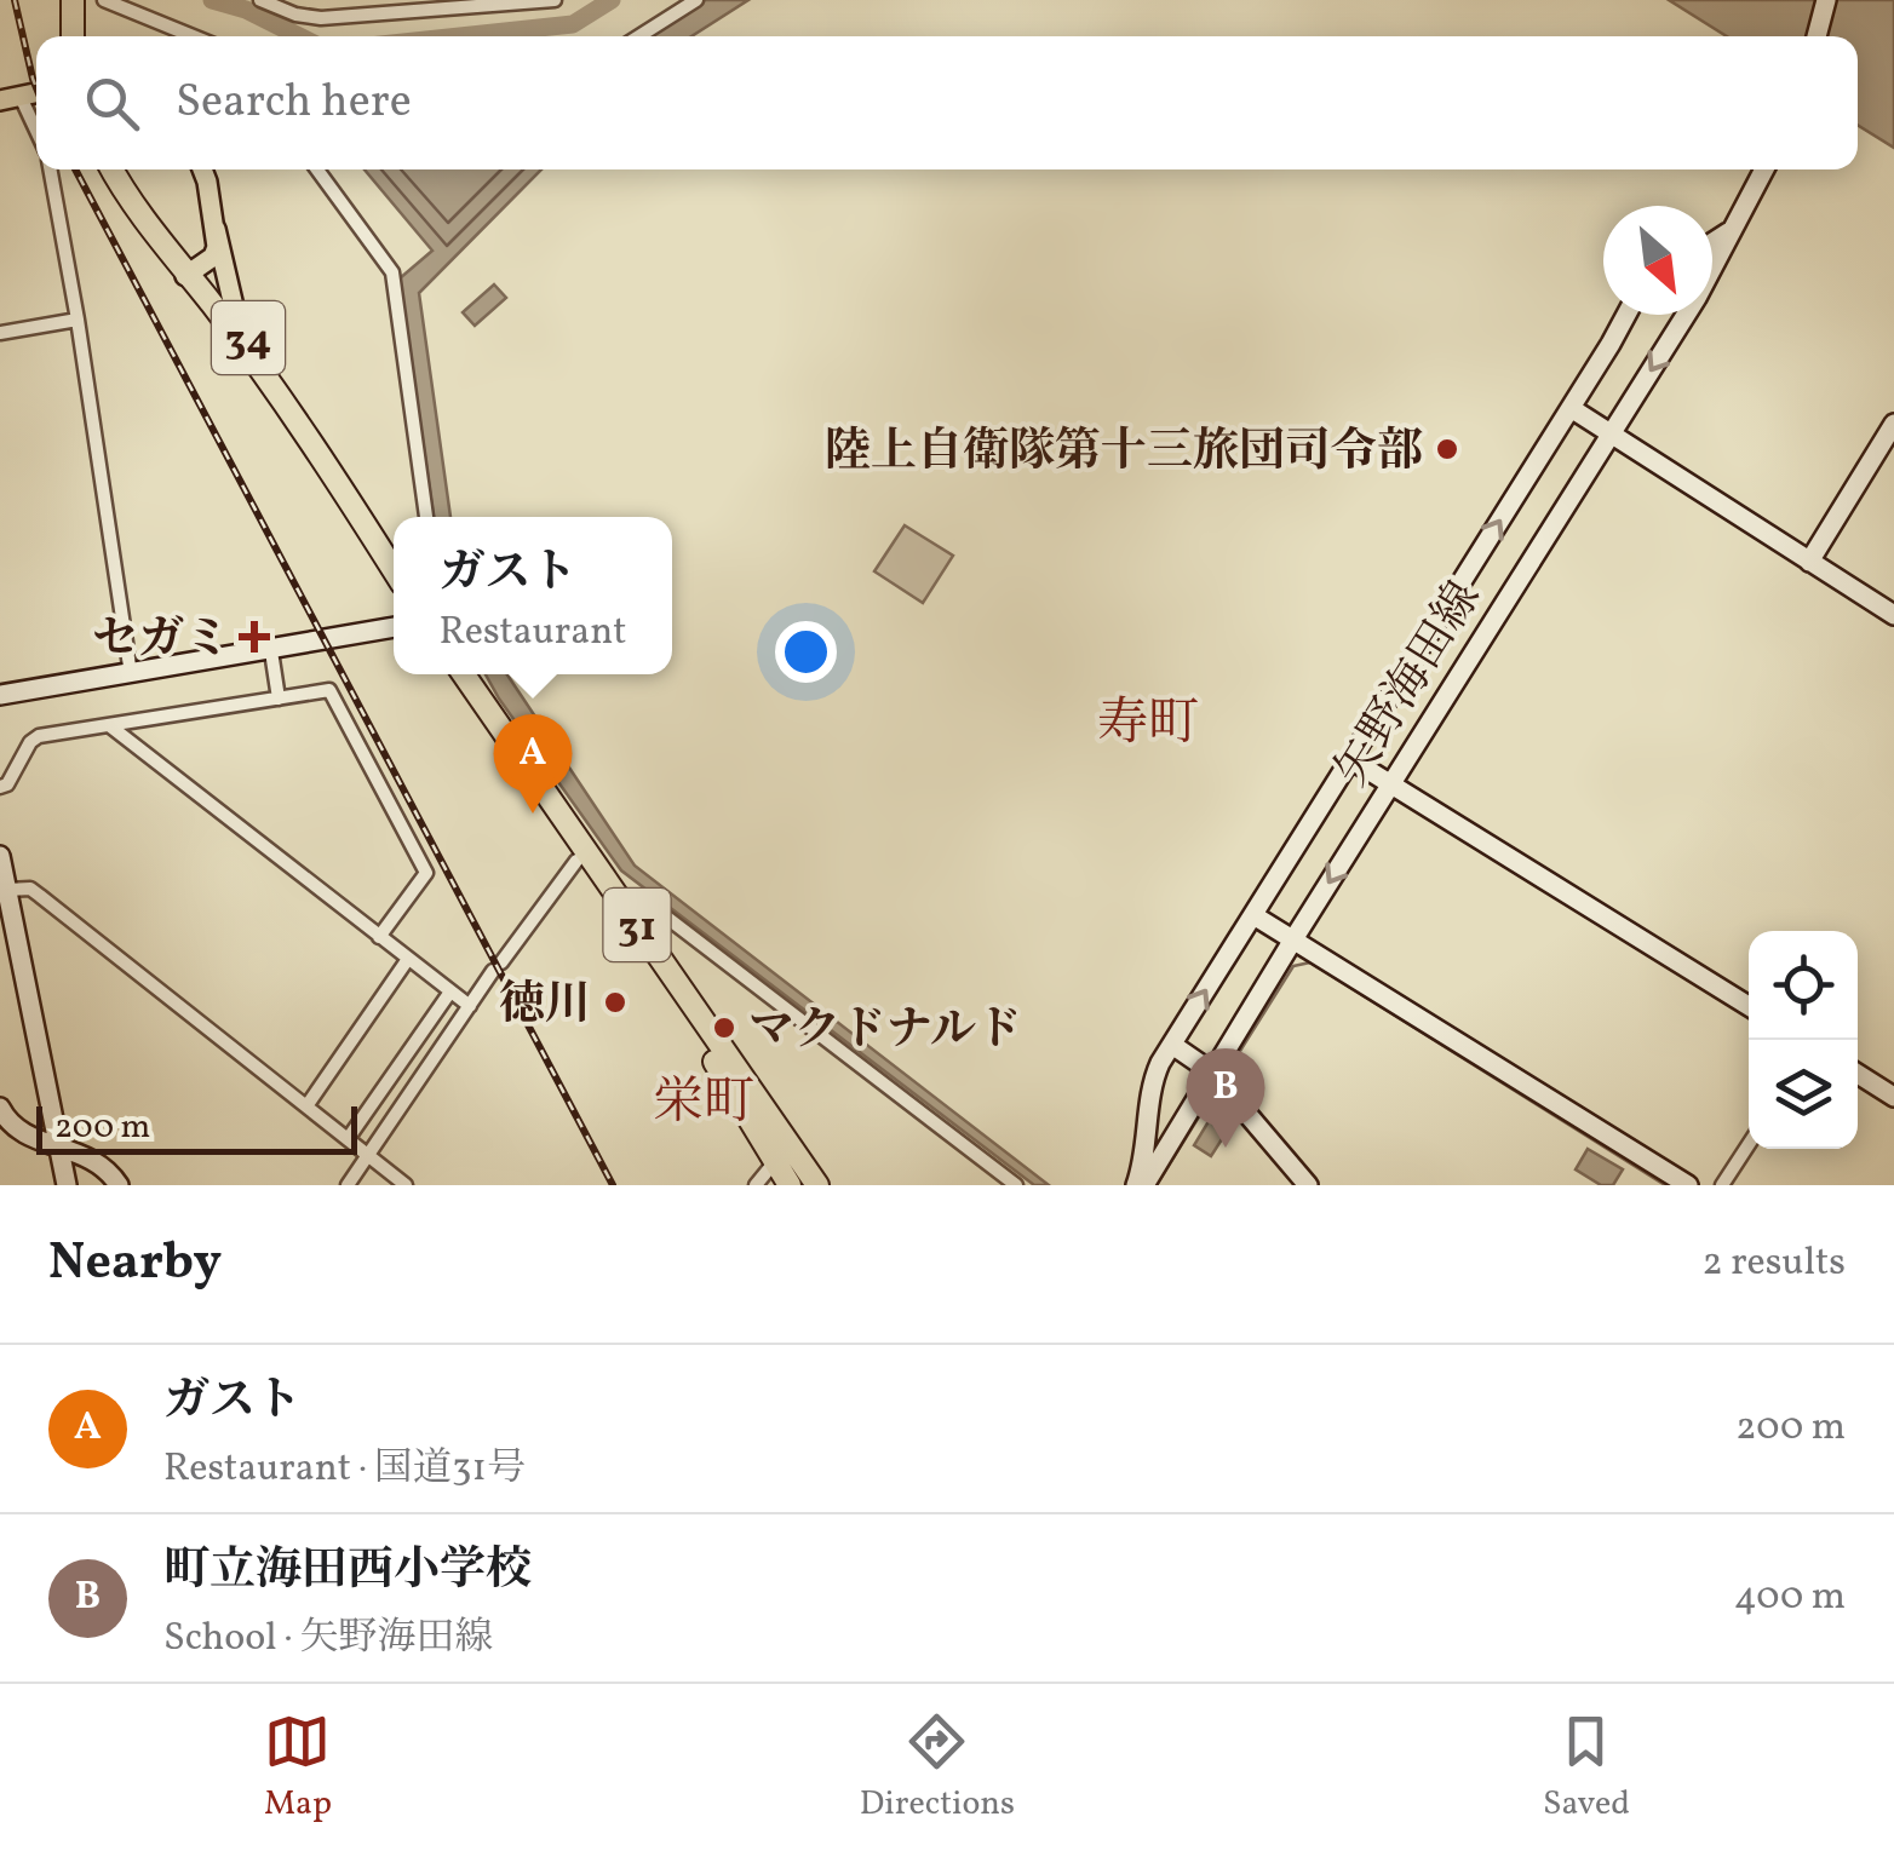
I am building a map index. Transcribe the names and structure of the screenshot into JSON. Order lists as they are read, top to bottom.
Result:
{
  "streets": {
    "highway": ["31"],
    "main road": ["34"],
    "street": ["矢野海田線"]
  },
  "districts": ["寿町", "栄町"],
  "places": {
    "other": ["陸上自衛隊第十三旅団司令部", "徳川", "マクドナルド"],
    "health": ["セガミ"]
  },
  "scale_bar": "200 m",
  "north": "bottom right",
  "page": {
    "search": "Search here",
    "popup": ["ガスト", "Restaurant"],
    "pins": ["A", "B"],
    "scale": "200 m",
    "heading": ["Nearby", "2 results"],
    "list": [
      {
        "mark": "A",
        "name": "ガスト",
        "note": "Restaurant · 国道31号",
        "value": "200 m"
      },
      {
        "mark": "B",
        "name": "町立海田西小学校",
        "note": "School · 矢野海田線",
        "value": "400 m"
      }
    ],
    "nav": ["Map", "Directions", "Saved"]
  }
}
